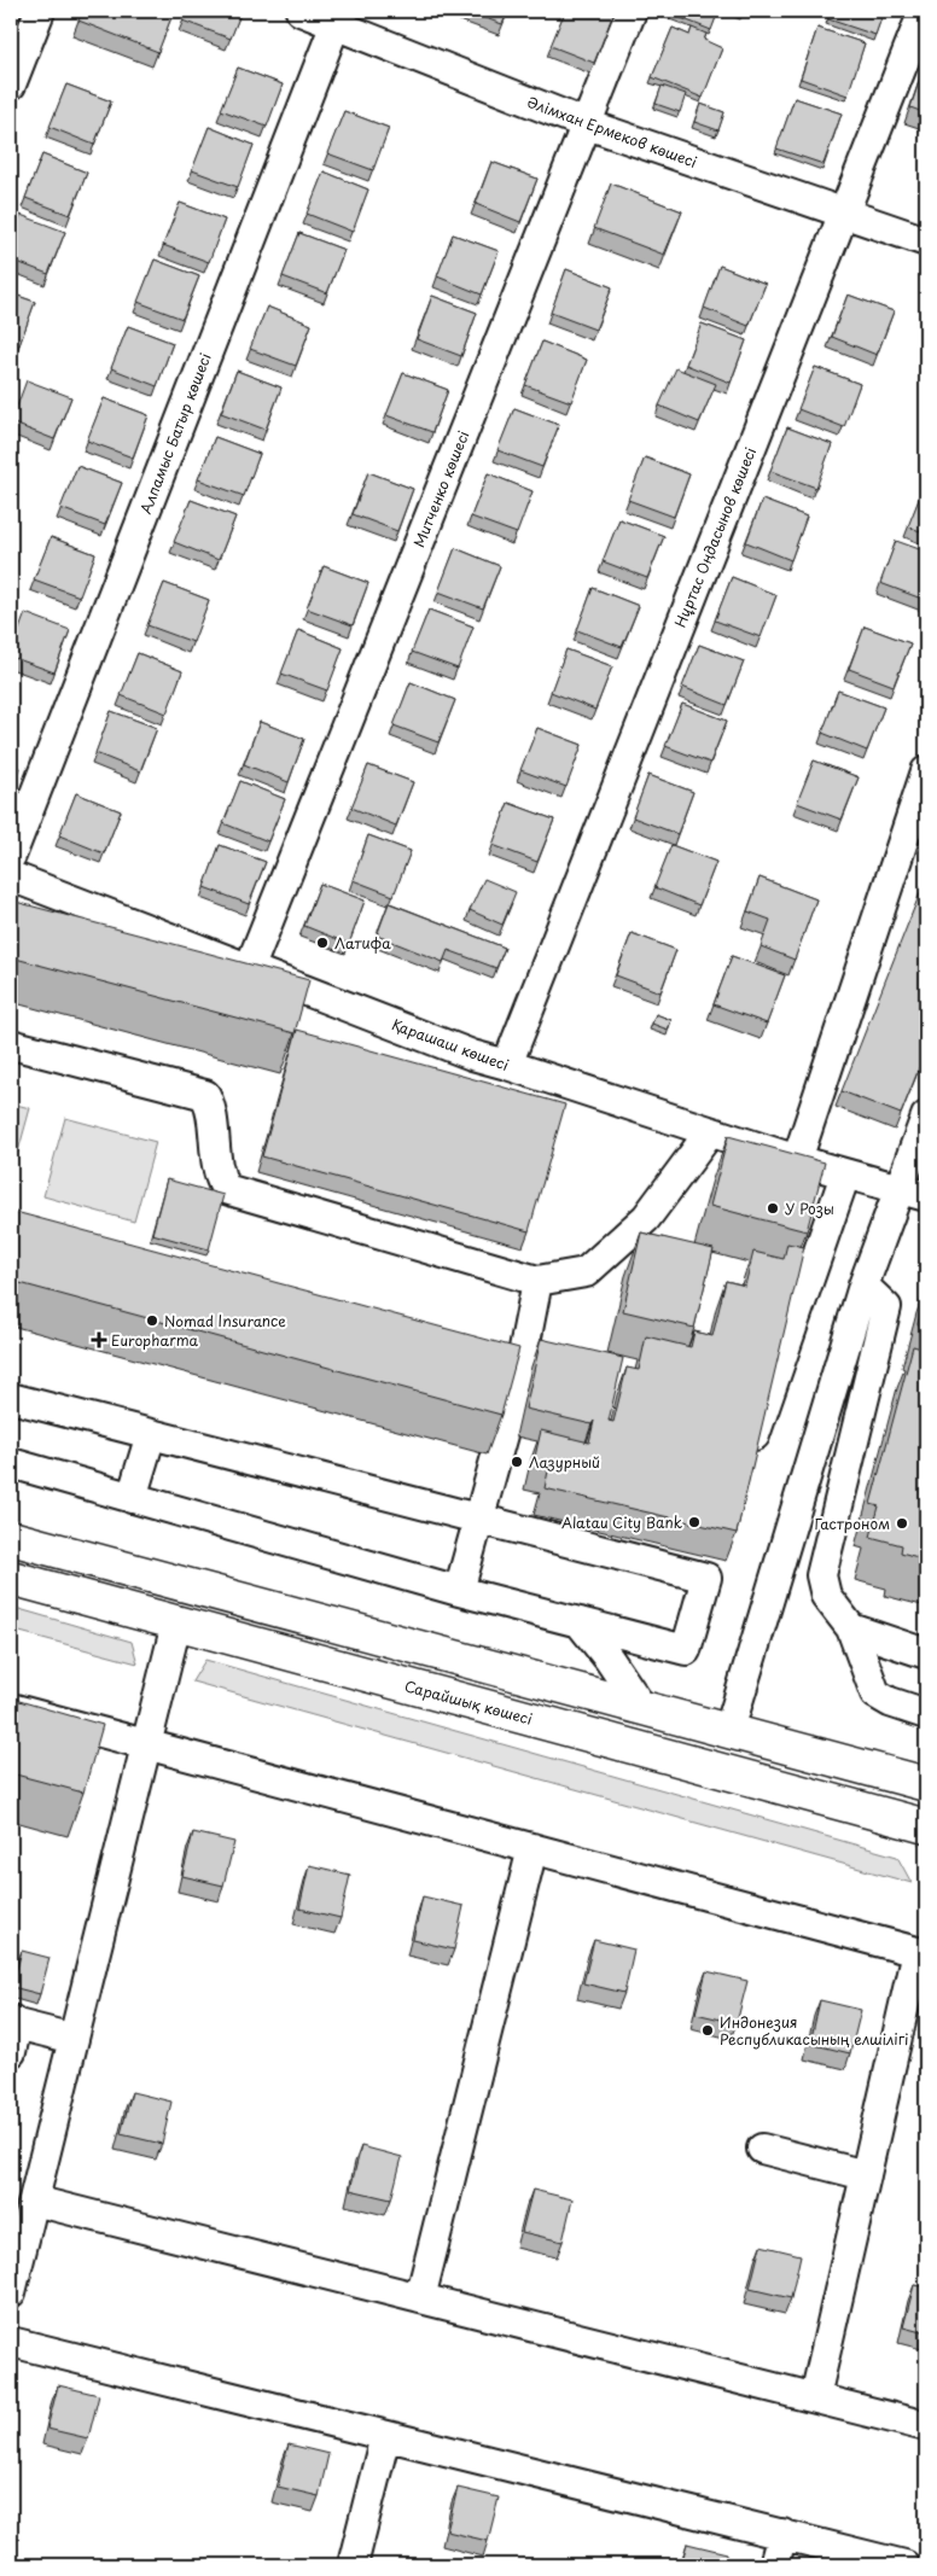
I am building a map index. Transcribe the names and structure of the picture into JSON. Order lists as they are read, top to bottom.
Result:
{
  "streets": {
    "main road": ["Сарайшық көшесі"],
    "street": [
      "Әлімхан Ермеков көшесі",
      "Алпамыс Батыр көшесі",
      "Митченко көшесі",
      "Нұртас Оңдасынов көшесі",
      "Қарашаш көшесі"
    ]
  },
  "crossings": [
    ["Әлімхан Ермеков көшесі", "Алпамыс Батыр көшесі"],
    ["Әлімхан Ермеков көшесі", "Митченко көшесі"],
    ["Әлімхан Ермеков көшесі", "Нұртас Оңдасынов көшесі"],
    ["Митченко көшесі", "Қарашаш көшесі"],
    ["Нұртас Оңдасынов көшесі", "Қарашаш көшесі"]
  ],
  "places": {
    "other": [
      "Латифа",
      "У Розы",
      "Nomad Insurance",
      "Лазурный",
      "Alatau City Bank",
      "Гастроном",
      "Индонезия Республикасының елшілігі"
    ],
    "health": ["Europharma"]
  }
}
